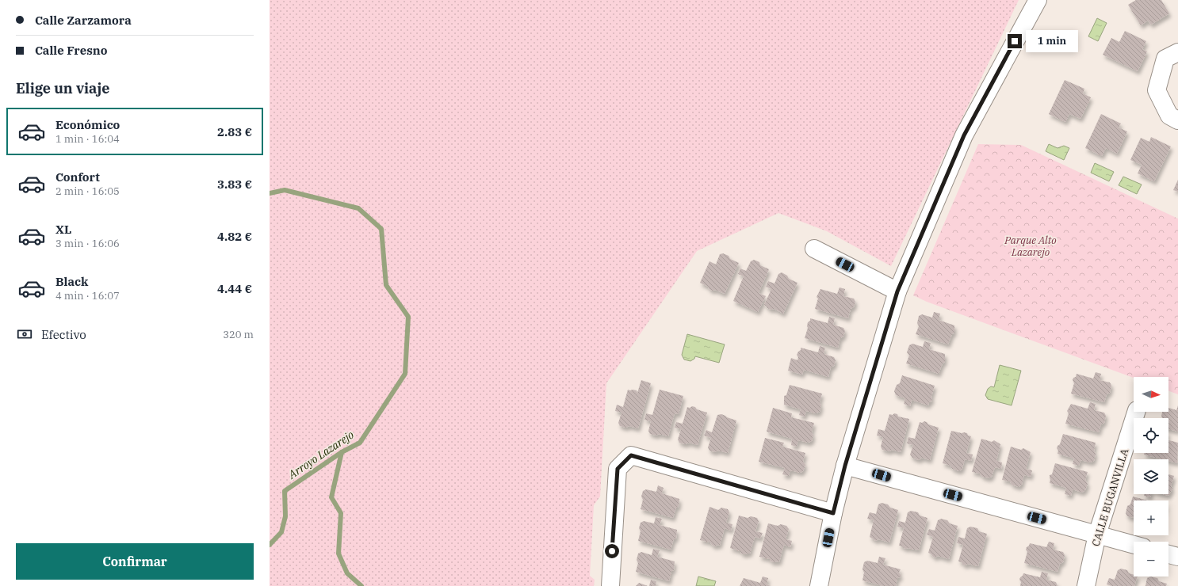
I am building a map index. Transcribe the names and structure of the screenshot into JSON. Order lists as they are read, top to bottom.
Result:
{
  "streets": {
    "street": ["CALLE BUGANVILLA"]
  },
  "water": ["Arroyo Lazarejo"],
  "parks": ["Parque Alto Lazarejo"],
  "north": "right",
  "page": {
    "banner": ["Calle Zarzamora", "Calle Fresno"],
    "bubble": "1 min",
    "heading": "Elige un viaje",
    "list": [
      {
        "name": "Económico",
        "note": "1 min · 16:04",
        "value": "2.83 €"
      },
      {
        "name": "Confort",
        "note": "2 min · 16:05",
        "value": "3.83 €"
      },
      {
        "name": "XL",
        "note": "3 min · 16:06",
        "value": "4.82 €"
      },
      {
        "name": "Black",
        "note": "4 min · 16:07",
        "value": "4.44 €"
      }
    ],
    "pay": ["Efectivo", "320 m"],
    "map_buttons": ["+", "−"],
    "buttons": "Confirmar"
  }
}
